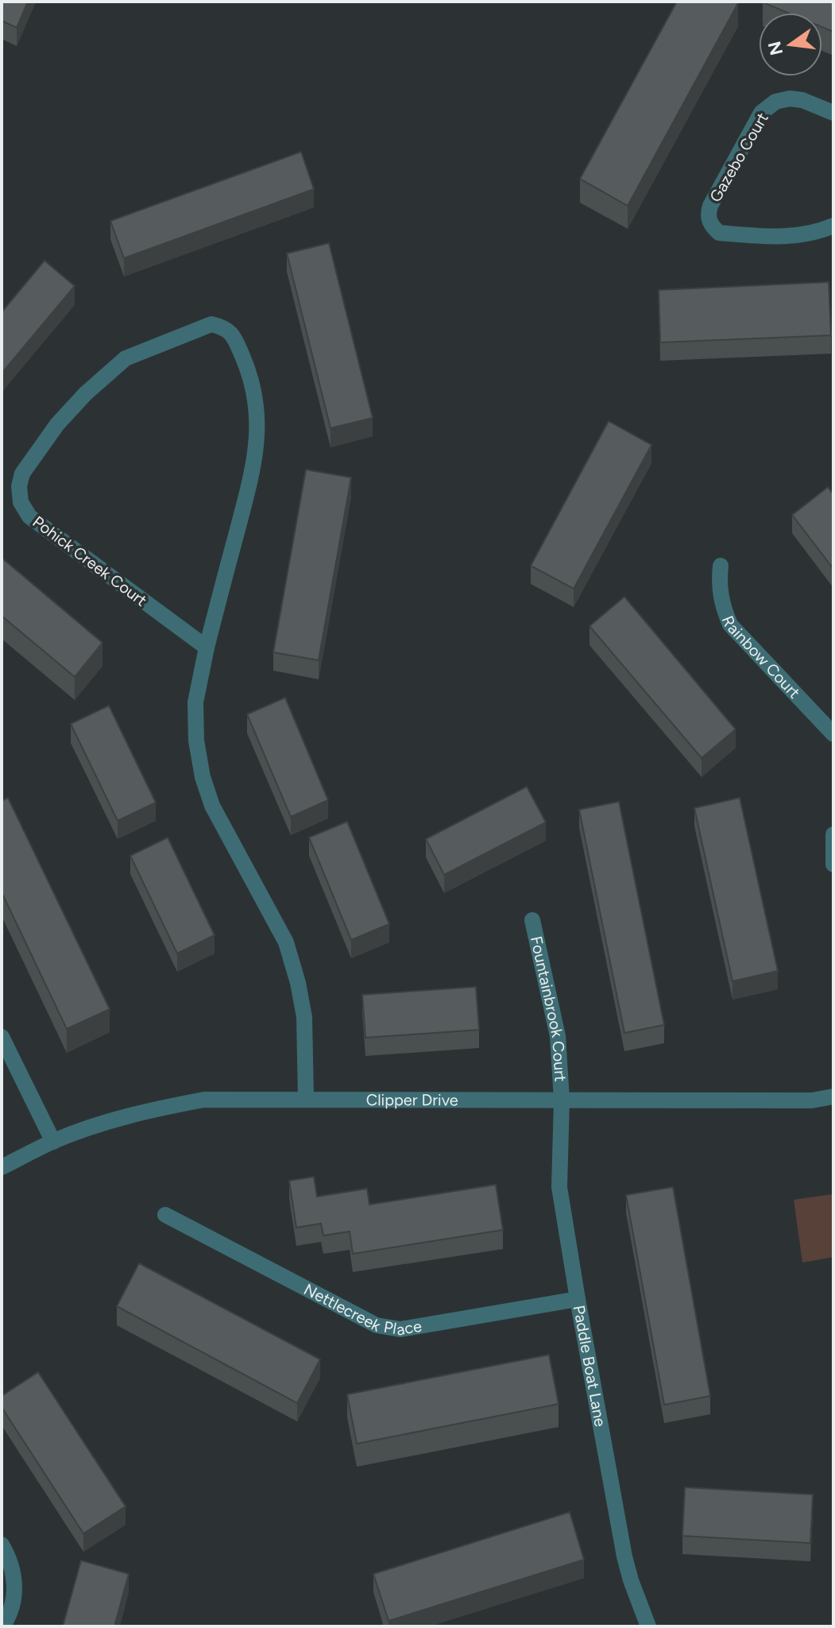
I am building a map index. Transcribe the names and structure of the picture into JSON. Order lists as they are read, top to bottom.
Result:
{
  "streets": {
    "street": [
      "Gazebo Court",
      "Pohick Creek Court",
      "Rainbow Court",
      "Fountainbrook Court",
      "Clipper Drive",
      "Nettlecreek Place",
      "Paddle Boat Lane"
    ]
  },
  "crossings": [
    ["Pohick Creek Court", "Clipper Drive"],
    ["Fountainbrook Court", "Clipper Drive"],
    ["Fountainbrook Court", "Paddle Boat Lane"],
    ["Clipper Drive", "Paddle Boat Lane"],
    ["Nettlecreek Place", "Paddle Boat Lane"]
  ],
  "north": "left"
}
